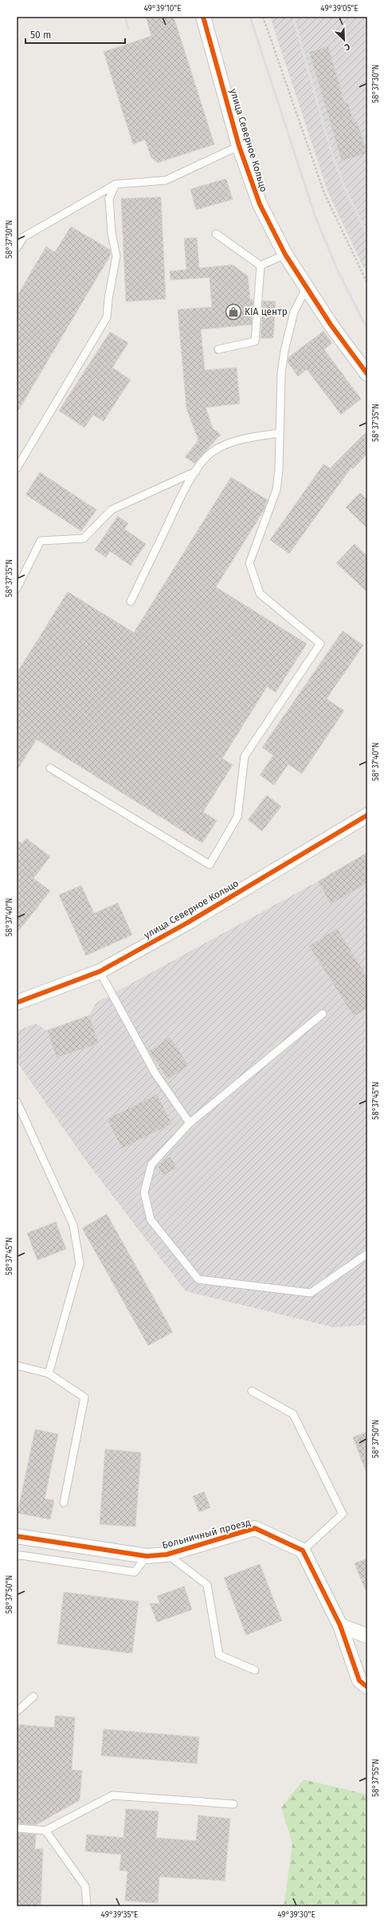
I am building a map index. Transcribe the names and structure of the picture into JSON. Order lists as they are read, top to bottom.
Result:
{
  "streets": {
    "street": ["улица Северное Кольцо", "Больничный проезд"]
  },
  "places": {
    "shop": ["KIA центр"]
  },
  "scale_bar": "50 m",
  "north": "bottom right",
  "coordinates": [
    "49°39'10\"E",
    "49°39'05\"E",
    "58°37'30\"N",
    "58°37'35\"N",
    "58°37'40\"N",
    "58°37'45\"N",
    "58°37'50\"N",
    "58°37'55\"N",
    "49°39'35\"E",
    "49°39'30\"E"
  ]
}
